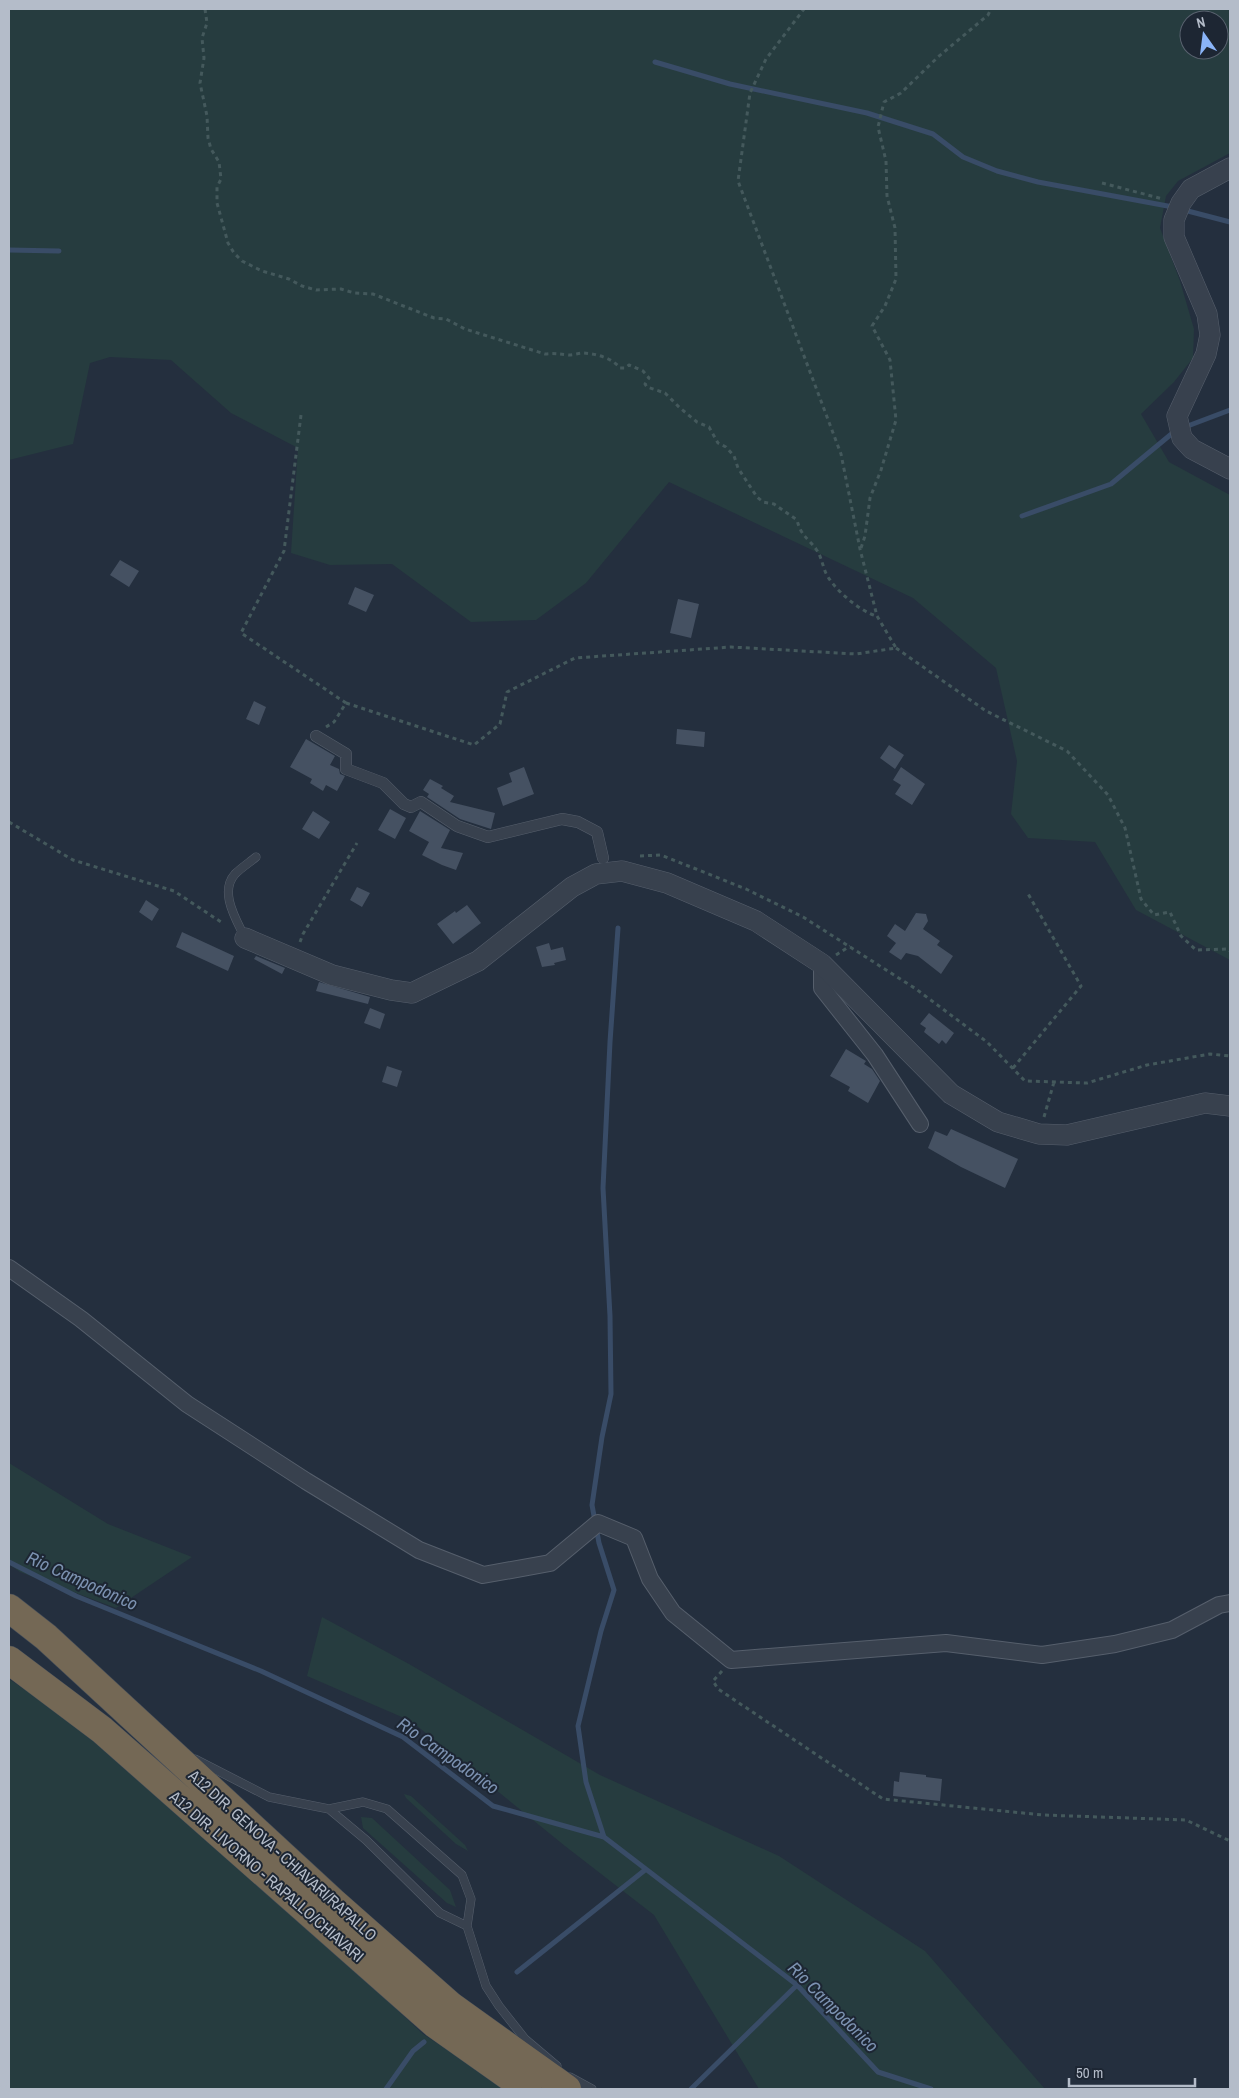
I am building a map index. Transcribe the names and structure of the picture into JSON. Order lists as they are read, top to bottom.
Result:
{
  "streets": {
    "highway": ["A12 DIR. GENOVA - CHIAVARI/RAPALLO", "A12 DIR. LIVORNO - RAPALLO/CHIAVARI"]
  },
  "water": ["Rio Campodonico"],
  "scale_bar": "50 m",
  "north": "top"
}
